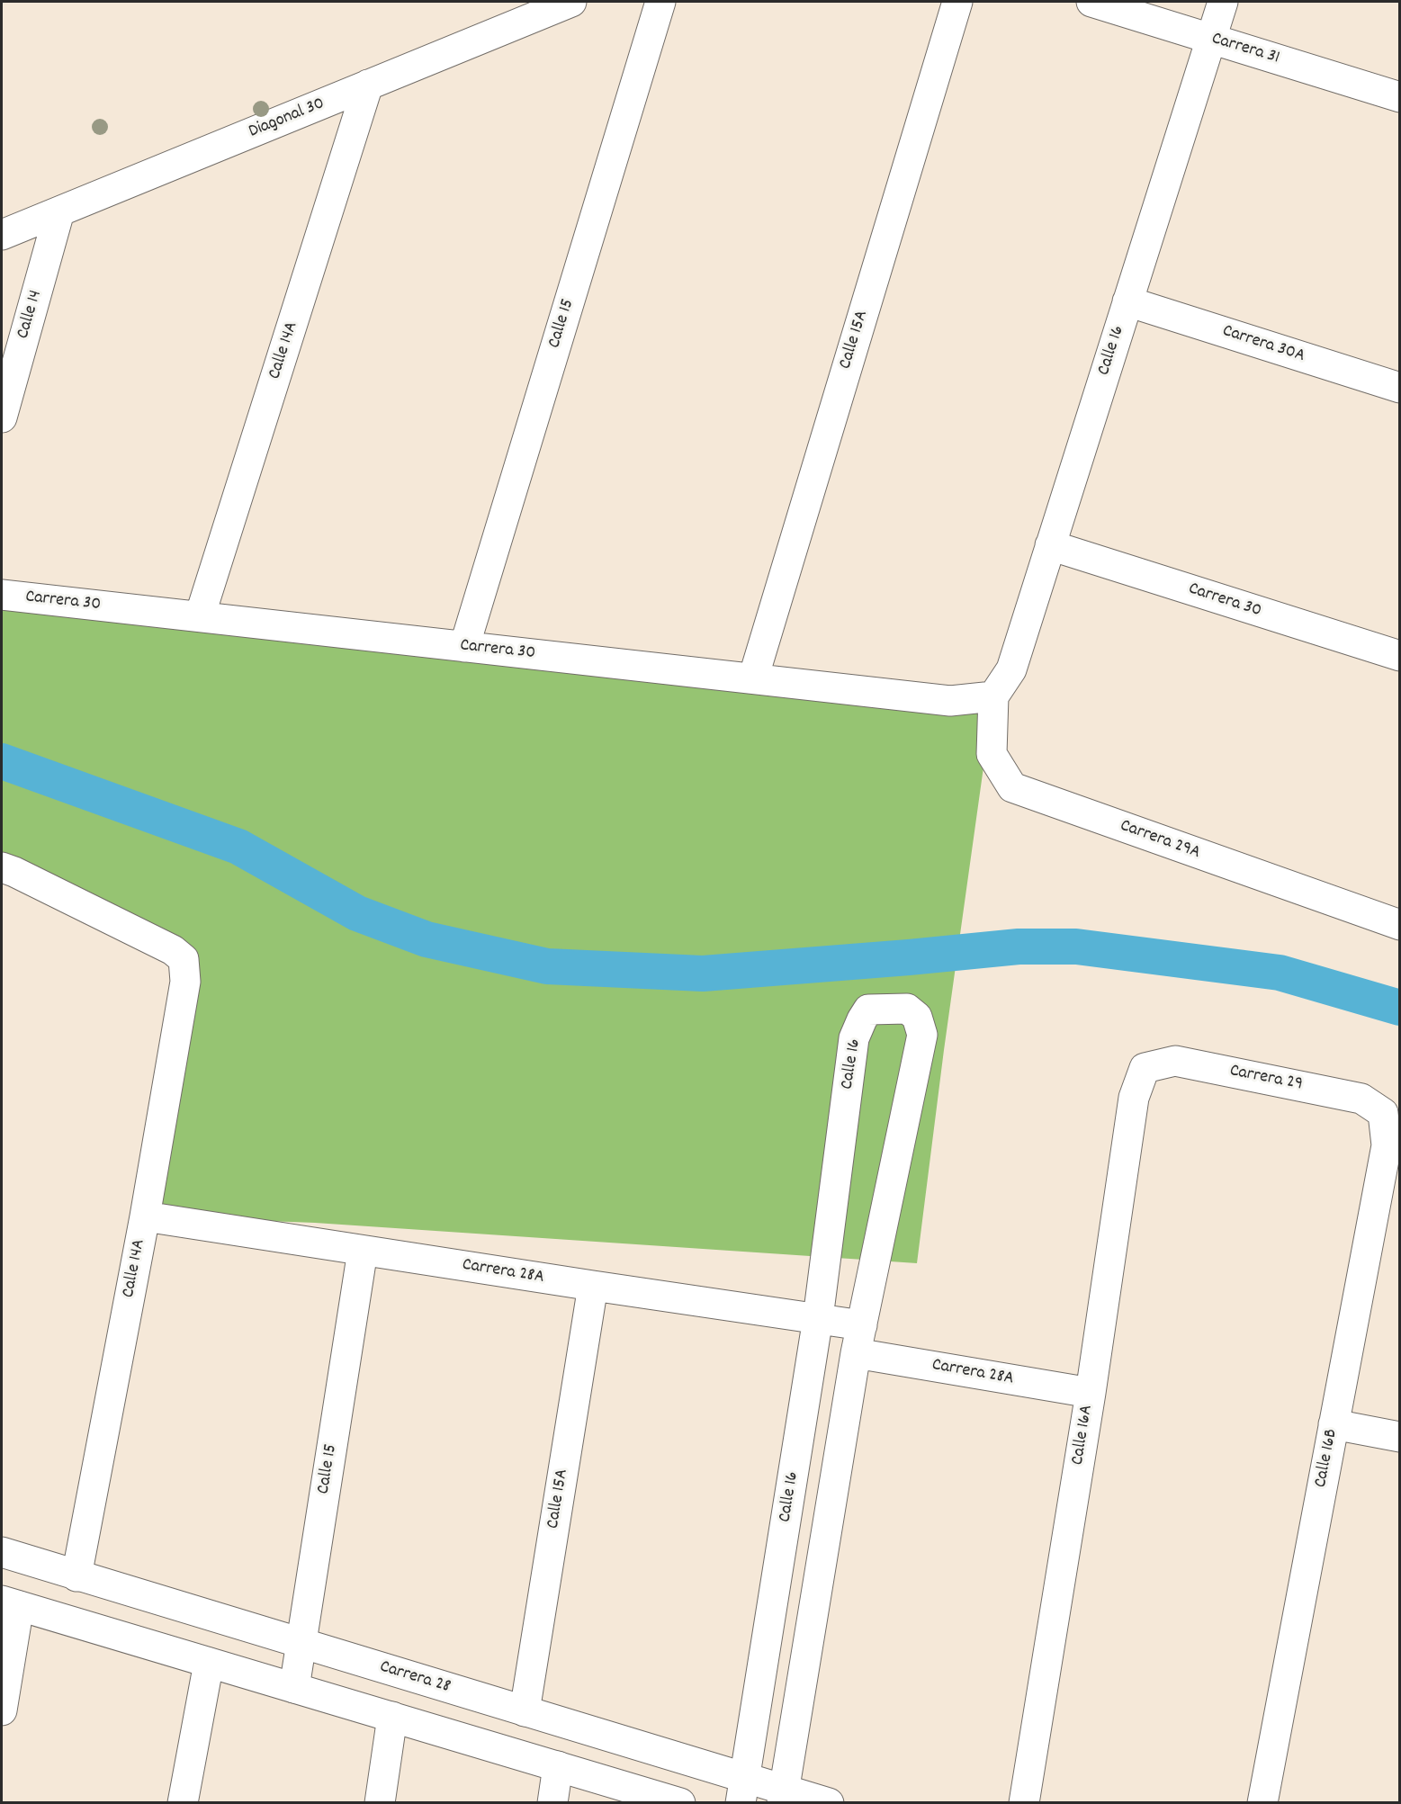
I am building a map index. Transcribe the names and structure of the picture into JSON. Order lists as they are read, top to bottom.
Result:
{
  "streets": {
    "street": [
      "Carrera 31",
      "Diagonal 30",
      "Calle 14",
      "Calle 15",
      "Calle 15A",
      "Carrera 30A",
      "Calle 14A",
      "Calle 16",
      "Carrera 30",
      "Carrera 29A",
      "Carrera 29",
      "Carrera 28A",
      "Calle 16A",
      "Calle 16B",
      "Carrera 28"
    ]
  },
  "crossings": [
    ["Carrera 31", "Calle 16"],
    ["Diagonal 30", "Calle 14"],
    ["Diagonal 30", "Calle 14A"],
    ["Calle 15", "Carrera 30"],
    ["Calle 15", "Carrera 28A"],
    ["Calle 15", "Carrera 28"],
    ["Calle 15A", "Carrera 30"],
    ["Calle 15A", "Carrera 28A"],
    ["Calle 15A", "Carrera 28"],
    ["Carrera 30A", "Calle 16"],
    ["Calle 14A", "Carrera 30"],
    ["Calle 14A", "Carrera 28A"],
    ["Calle 14A", "Carrera 28"],
    ["Calle 16", "Carrera 30"],
    ["Calle 16", "Carrera 29A"],
    ["Calle 16", "Carrera 28A"],
    ["Calle 16", "Carrera 28"],
    ["Carrera 30", "Carrera 29A"],
    ["Carrera 29", "Calle 16A"],
    ["Carrera 29", "Calle 16B"],
    ["Carrera 28A", "Calle 16A"]
  ]
}
